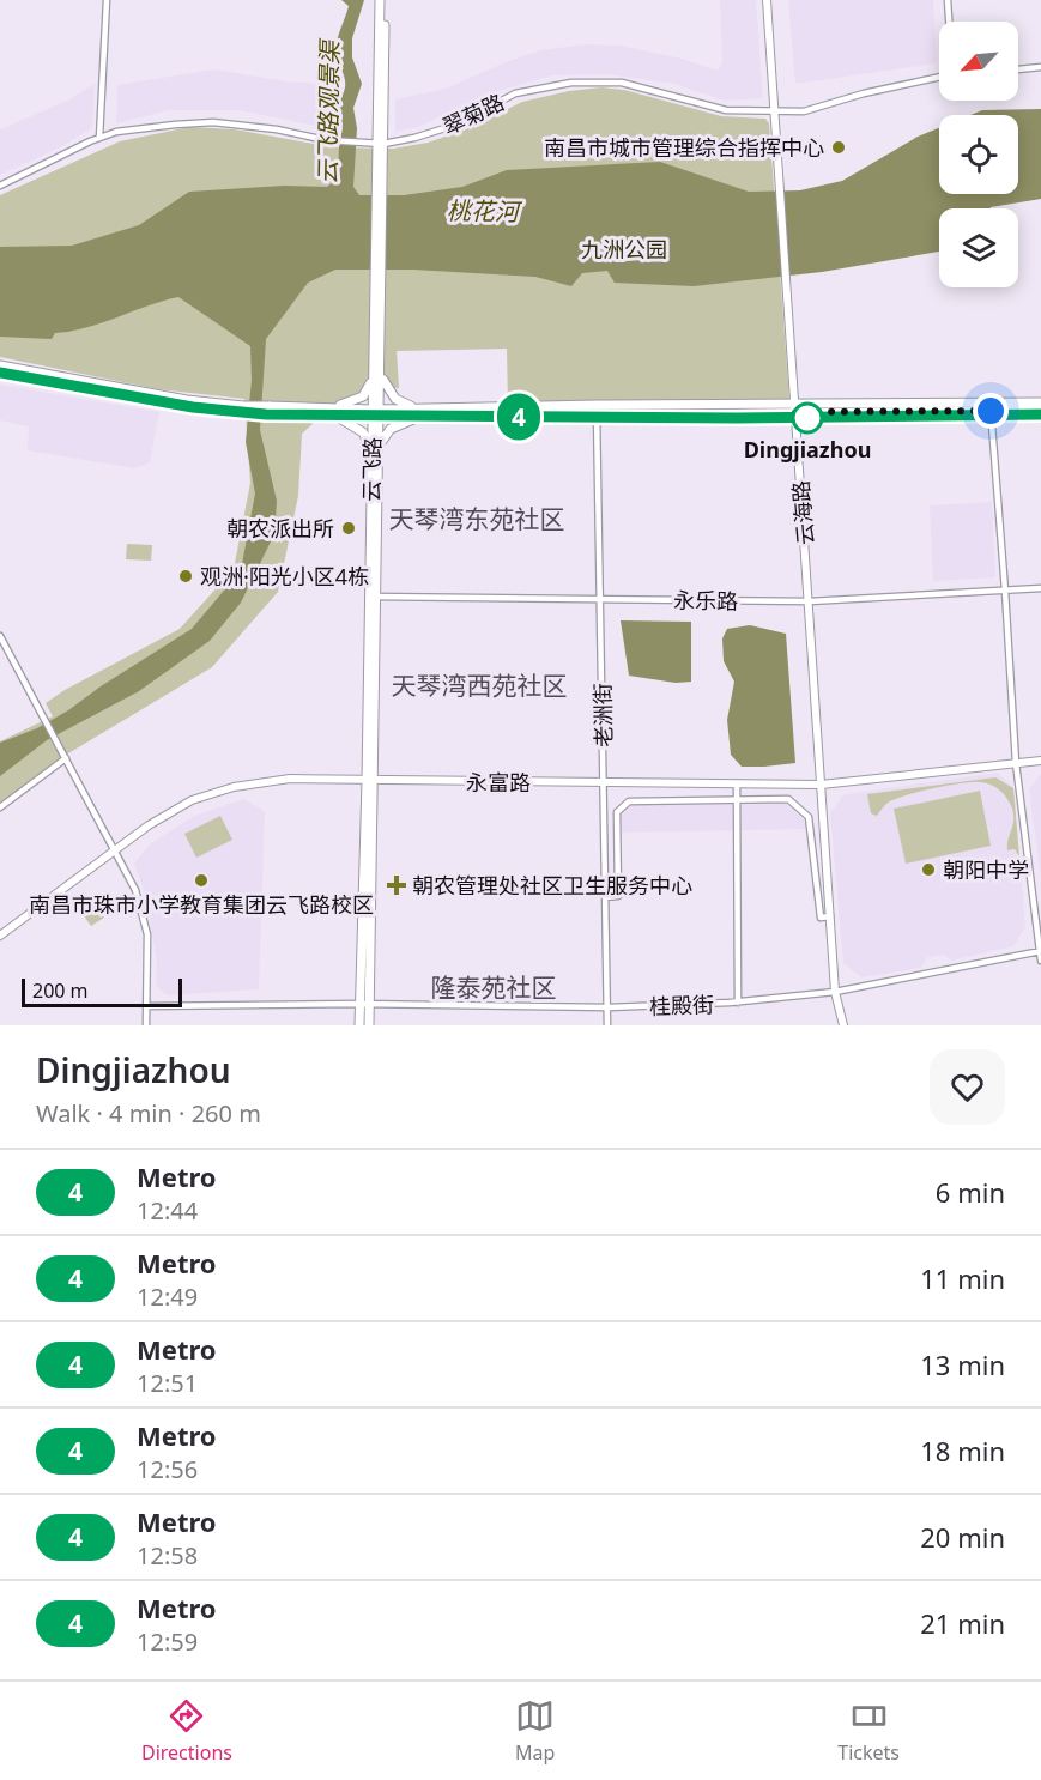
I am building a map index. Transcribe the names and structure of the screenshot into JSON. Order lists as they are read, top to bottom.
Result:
{
  "streets": {
    "main road": ["云飞路"],
    "street": [
      "翠菊路",
      "云海路",
      "永乐路",
      "老洲街",
      "永富路",
      "桂殿街"
    ]
  },
  "crossings": [
    ["翠菊路", "云飞路"],
    ["翠菊路", "云海路"],
    ["云飞路", "永乐路"],
    ["云飞路", "永富路"],
    ["云飞路", "桂殿街"],
    ["云海路", "永乐路"],
    ["云海路", "永富路"],
    ["云海路", "桂殿街"],
    ["永乐路", "老洲街"],
    ["老洲街", "永富路"],
    ["老洲街", "桂殿街"]
  ],
  "districts": ["天琴湾东苑社区", "天琴湾西苑社区", "隆泰苑社区"],
  "water": ["云飞路观景渠", "桃花河"],
  "parks": ["九洲公园"],
  "places": {
    "other": [
      "南昌市城市管理综合指挥中心",
      "Dingjiazhou",
      "朝农派出所",
      "观洲·阳光小区4栋",
      "朝阳中学",
      "南昌市珠市小学教育集团云飞路校区"
    ],
    "health": ["朝农管理处社区卫生服务中心"]
  },
  "lines": ["metro line 4"],
  "scale_bar": "200 m",
  "north": "bottom left",
  "page": {
    "on_map": "4",
    "scale": "200 m",
    "heading": ["Dingjiazhou", "Walk · 4 min · 260 m"],
    "list": [
      {
        "mark": "4",
        "name": "Metro",
        "note": "12:44",
        "value": "6 min"
      },
      {
        "mark": "4",
        "name": "Metro",
        "note": "12:49",
        "value": "11 min"
      },
      {
        "mark": "4",
        "name": "Metro",
        "note": "12:51",
        "value": "13 min"
      },
      {
        "mark": "4",
        "name": "Metro",
        "note": "12:56",
        "value": "18 min"
      },
      {
        "mark": "4",
        "name": "Metro",
        "note": "12:58",
        "value": "20 min"
      },
      {
        "mark": "4",
        "name": "Metro",
        "note": "12:59",
        "value": "21 min"
      }
    ],
    "tabs": ["Directions", "Map", "Tickets"]
  }
}
